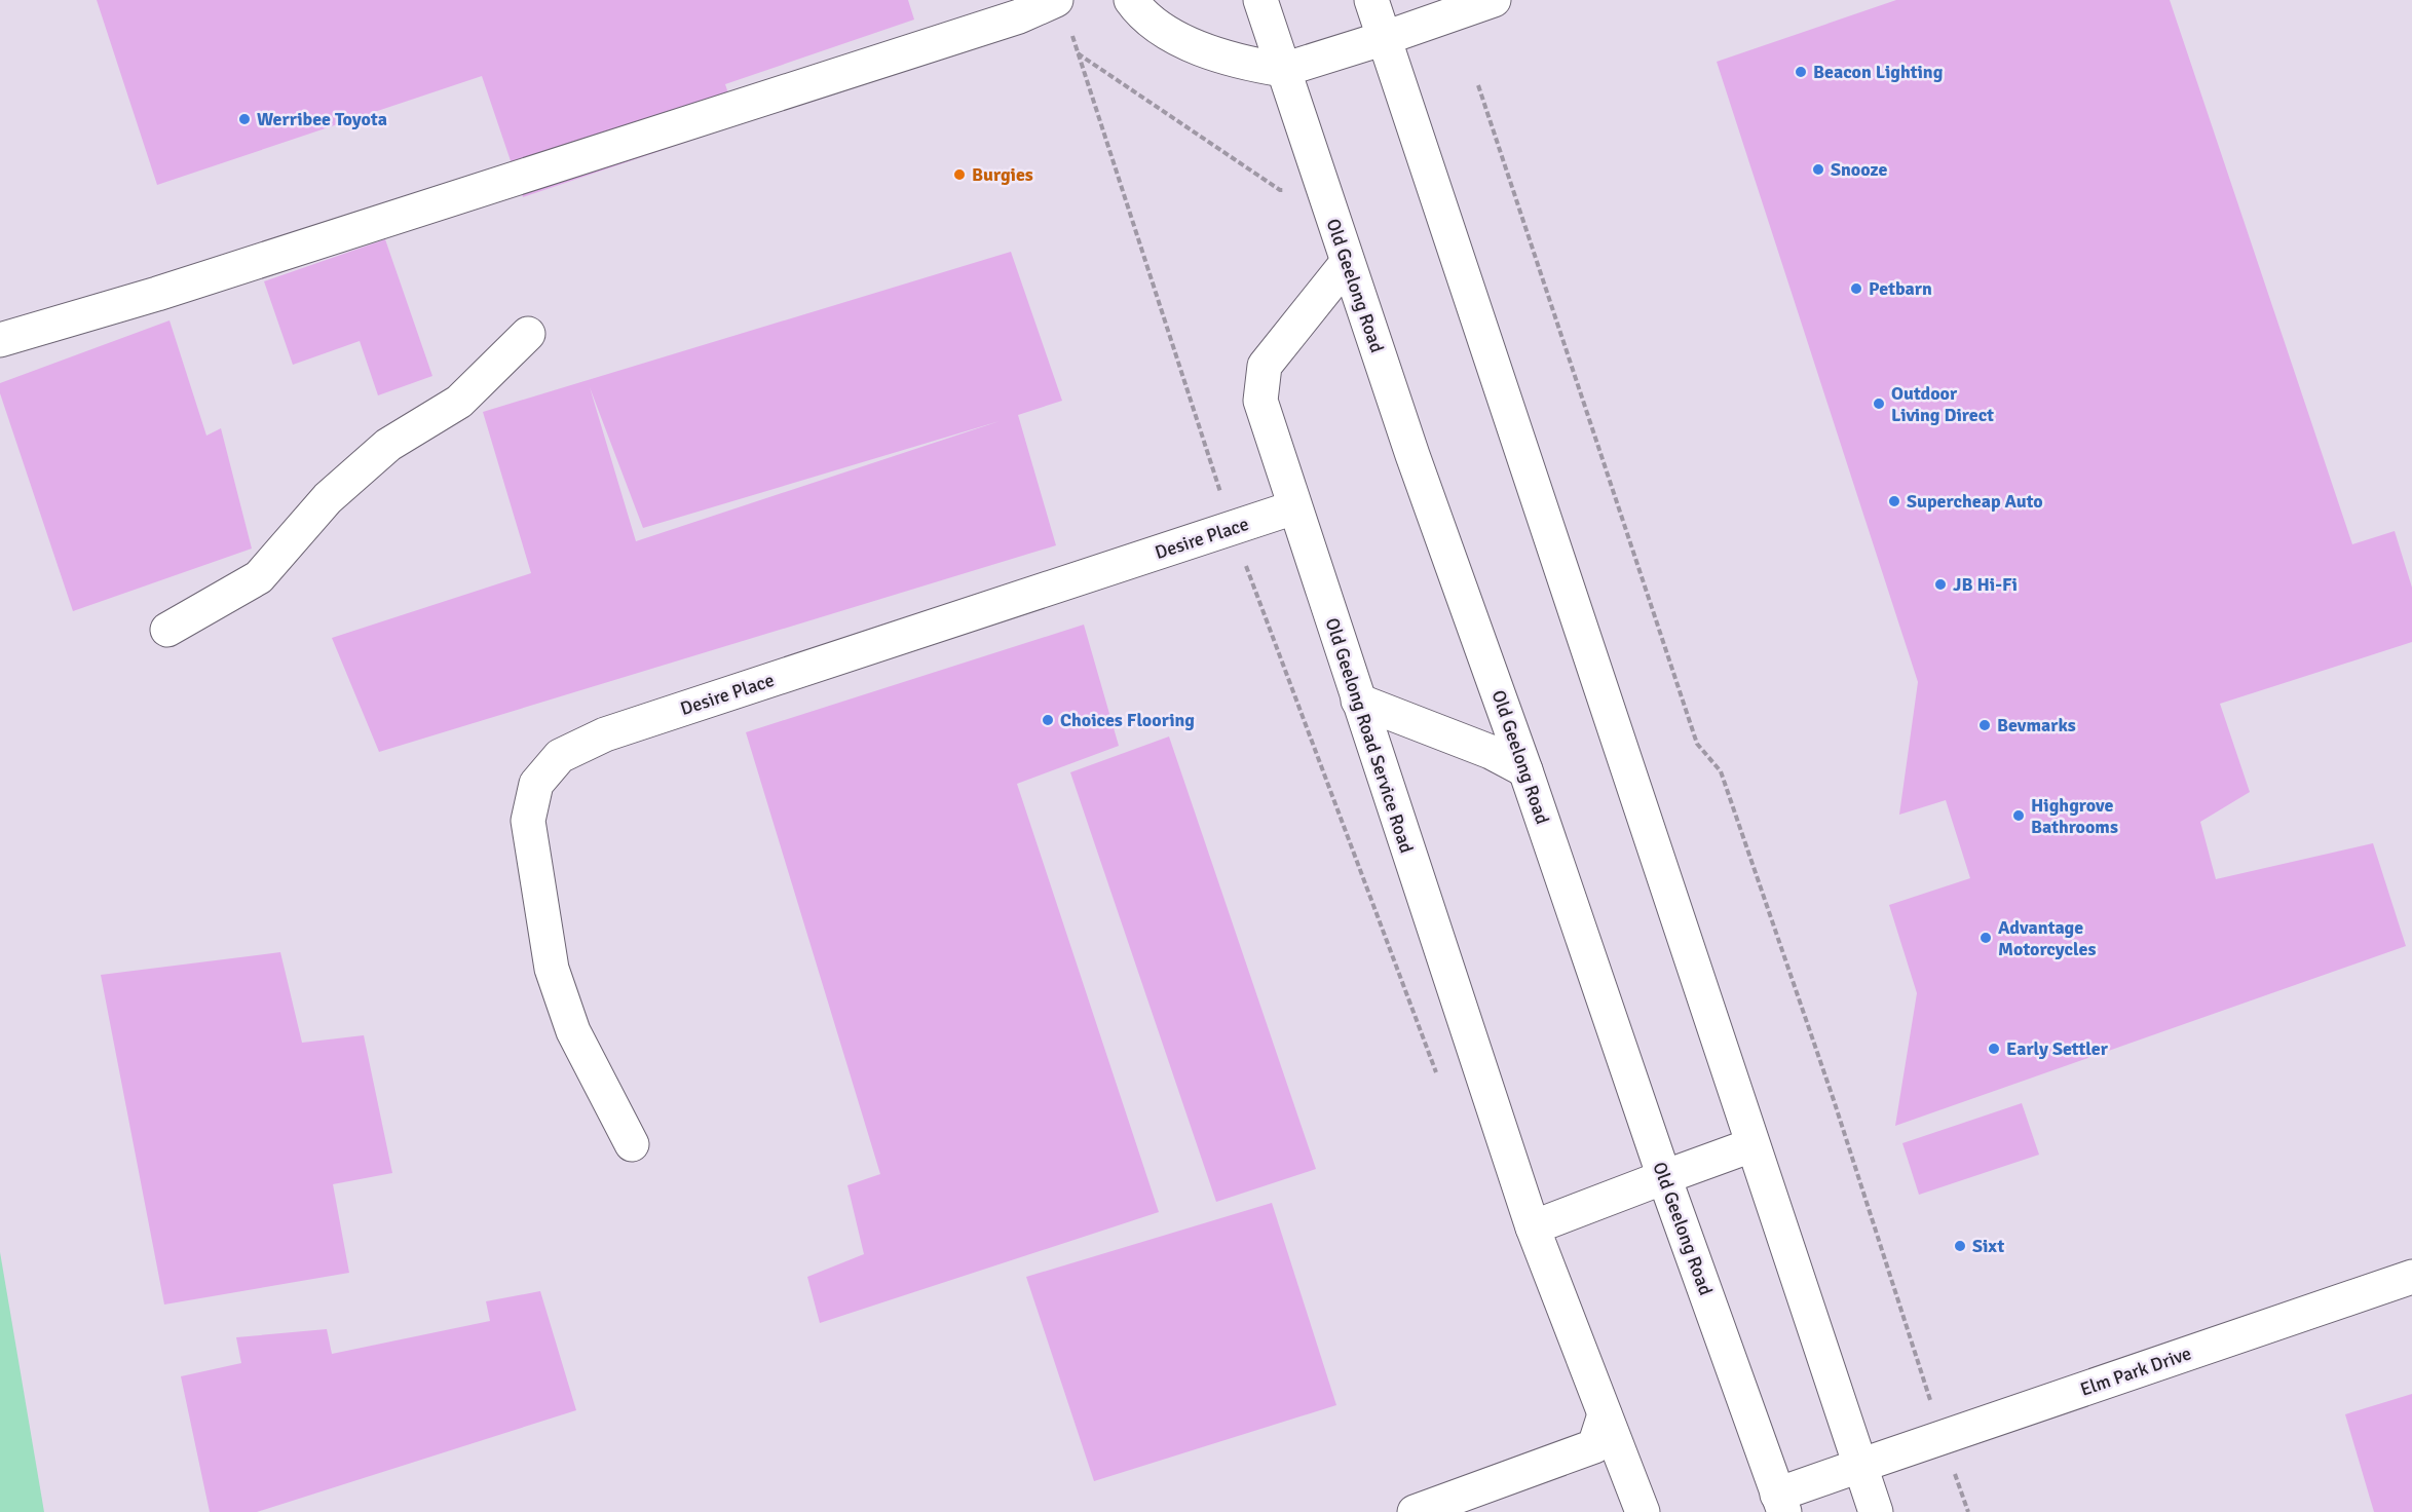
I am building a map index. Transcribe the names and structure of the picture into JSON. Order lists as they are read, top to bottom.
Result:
{
  "streets": {
    "street": [
      "Old Geelong Road",
      "Desire Place",
      "Old Geelong Road Service Road",
      "Elm Park Drive"
    ]
  },
  "crossings": [
    ["Old Geelong Road", "Old Geelong Road Service Road"],
    ["Old Geelong Road", "Elm Park Drive"],
    ["Desire Place", "Old Geelong Road Service Road"]
  ],
  "places": [
    "Beacon Lighting",
    "Werribee Toyota",
    "Snooze",
    "Burgies",
    "Petbarn",
    "Outdoor Living Direct",
    "Supercheap Auto",
    "JB Hi-Fi",
    "Choices Flooring",
    "Bevmarks",
    "Highgrove Bathrooms",
    "Advantage Motorcycles",
    "Early Settler",
    "Sixt"
  ]
}
